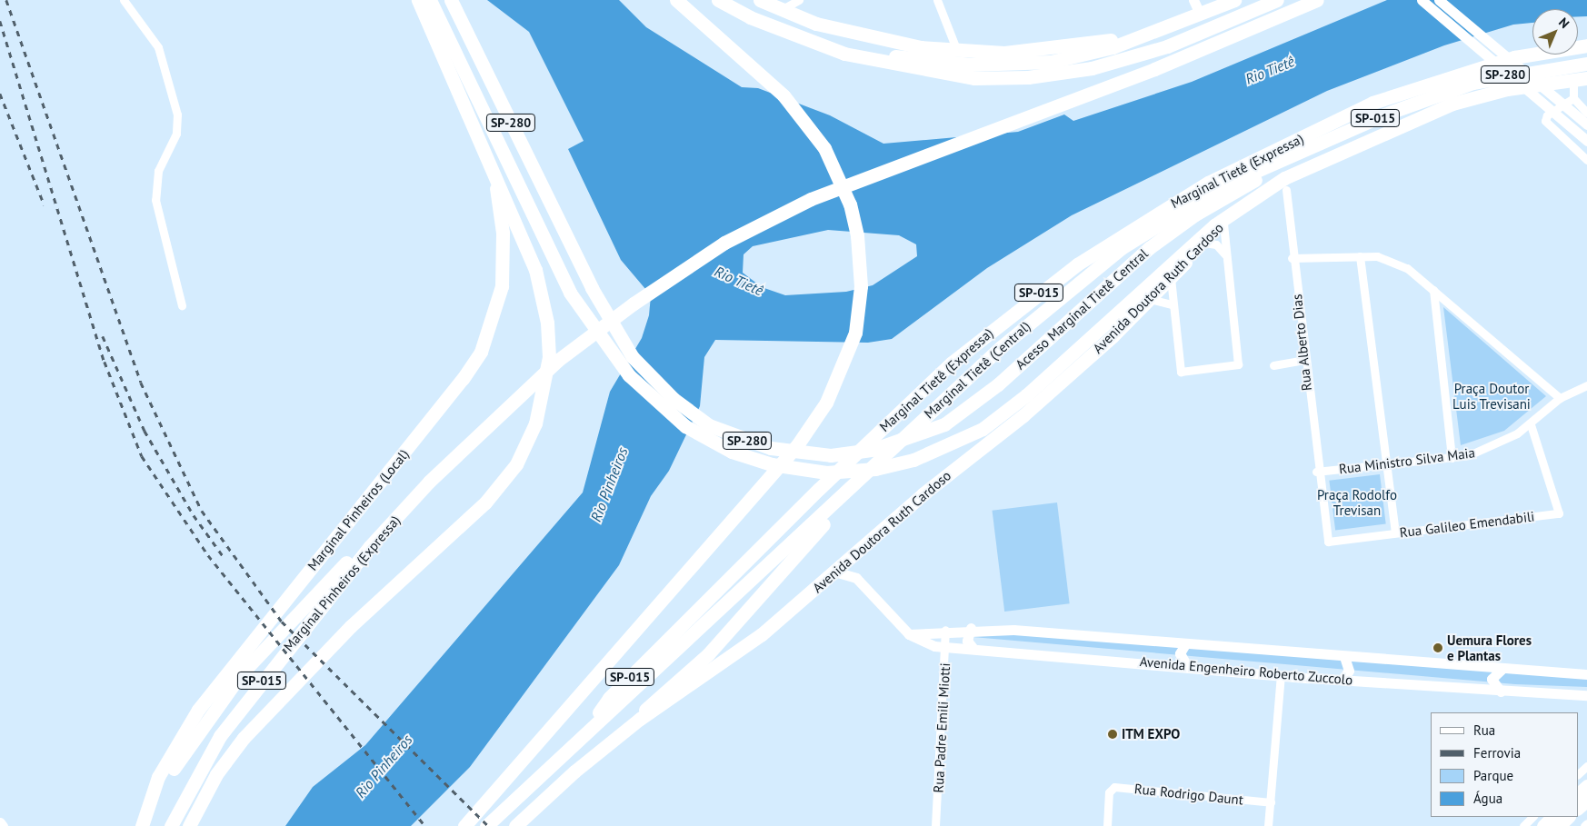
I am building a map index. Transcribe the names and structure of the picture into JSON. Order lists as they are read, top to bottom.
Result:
{
  "streets": {
    "highway": [
      "SP-280",
      "SP-015",
      "Marginal Tietê (Expressa)",
      "Avenida Doutora Ruth Cardoso",
      "Acesso Marginal Tietê Central",
      "Marginal Tietê (Central)",
      "Marginal Pinheiros (Local)",
      "Marginal Pinheiros (Expressa)"
    ],
    "street": [
      "Rua Alberto Dias",
      "Rua Ministro Silva Maia",
      "Rua Galileo Emendabili",
      "Avenida Engenheiro Roberto Zuccolo",
      "Rua Padre Emili Miotti",
      "Rua Rodrigo Daunt"
    ]
  },
  "crossings": [
    ["SP-280", "Acesso Marginal Tietê Central"],
    ["SP-280", "Marginal Tietê (Central)"],
    ["Marginal Tietê (Expressa)", "Marginal Tietê (Central)"],
    ["Avenida Doutora Ruth Cardoso", "Avenida Engenheiro Roberto Zuccolo"],
    ["Acesso Marginal Tietê Central", "Marginal Tietê (Central)"],
    ["Rua Alberto Dias", "Rua Ministro Silva Maia"],
    ["Rua Alberto Dias", "Rua Galileo Emendabili"],
    ["Rua Ministro Silva Maia", "Rua Galileo Emendabili"],
    ["Avenida Engenheiro Roberto Zuccolo", "Rua Padre Emili Miotti"]
  ],
  "water": ["Rio Tietê", "Rio Pinheiros"],
  "parks": ["Praça Doutor Luis Trevisani", "Praça Rodolfo Trevisan"],
  "places": ["Uemura Flores e Plantas", "ITM EXPO"],
  "legend": [
    "Rua",
    "Ferrovia",
    "Parque",
    "Água"
  ],
  "north": "top right"
}
